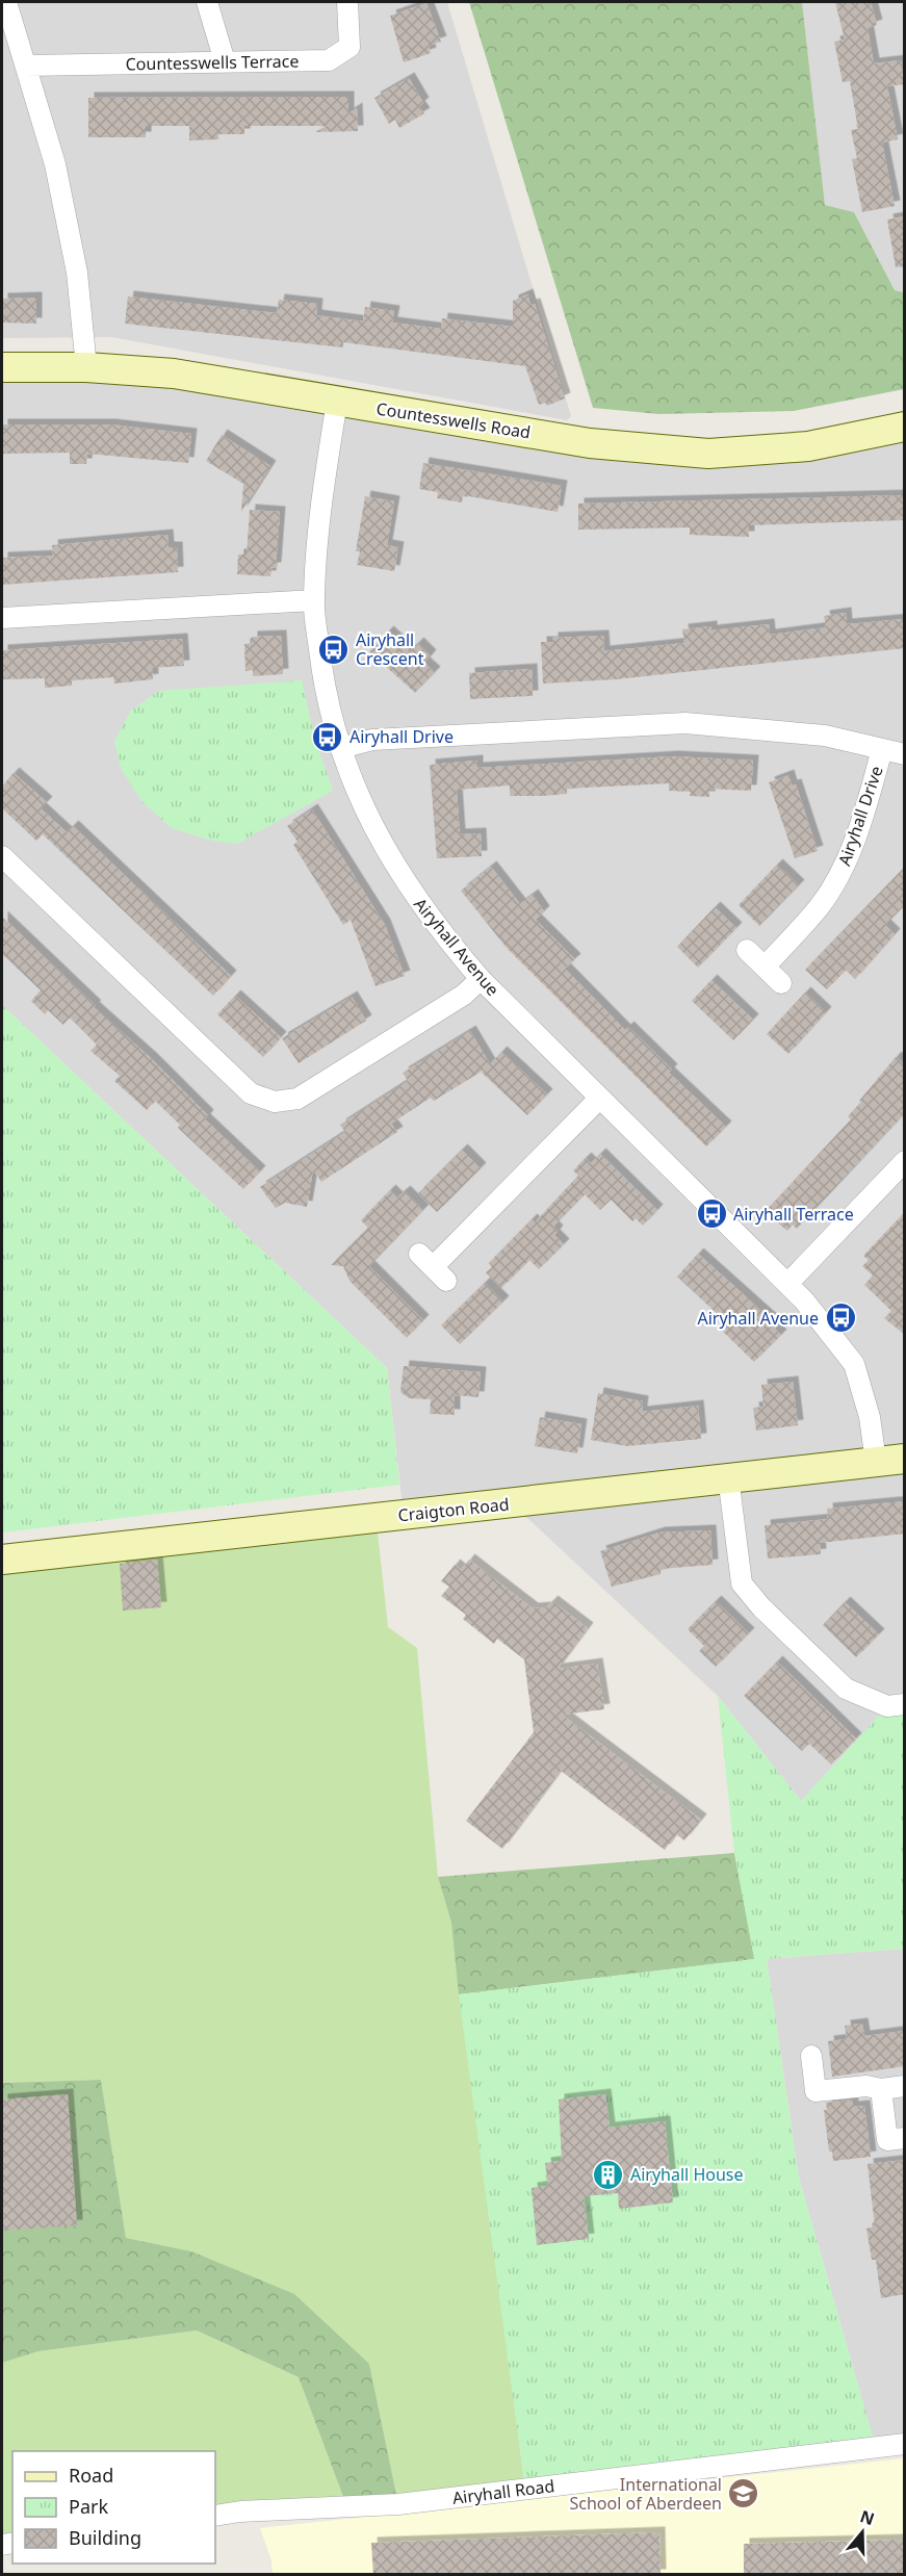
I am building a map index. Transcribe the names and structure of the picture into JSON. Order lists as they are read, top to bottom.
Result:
{
  "streets": {
    "street": [
      "Countesswells Terrace",
      "Countesswells Road",
      "Airyhall Drive",
      "Airyhall Avenue",
      "Craigton Road",
      "Airyhall Road"
    ]
  },
  "crossings": [
    ["Countesswells Road", "Airyhall Avenue"],
    ["Airyhall Drive", "Airyhall Avenue"],
    ["Airyhall Avenue", "Craigton Road"]
  ],
  "places": {
    "bus stop": [
      "Airyhall Crescent",
      "Airyhall Drive",
      "Airyhall Terrace",
      "Airyhall Avenue"
    ],
    "building": ["Airyhall House"],
    "school or university": ["International School of Aberdeen"]
  },
  "legend": ["Road", "Park", "Building"],
  "north": "top"
}
